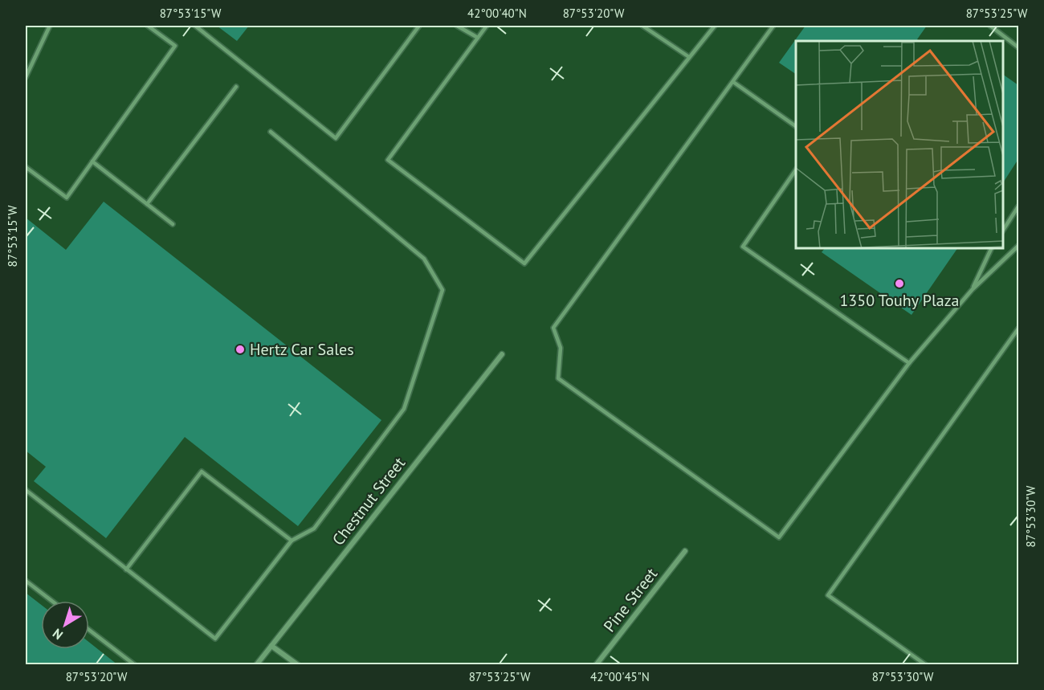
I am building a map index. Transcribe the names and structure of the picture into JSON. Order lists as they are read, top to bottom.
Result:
{
  "streets": {
    "street": ["Chestnut Street", "Pine Street"]
  },
  "places": ["1350 Touhy Plaza", "Hertz Car Sales"],
  "north": "bottom left",
  "coordinates": [
    "87°53'15\"W",
    "42°00'40\"N",
    "87°53'20\"W",
    "87°53'25\"W",
    "87°53'30\"W",
    "42°00'45\"N"
  ]
}
